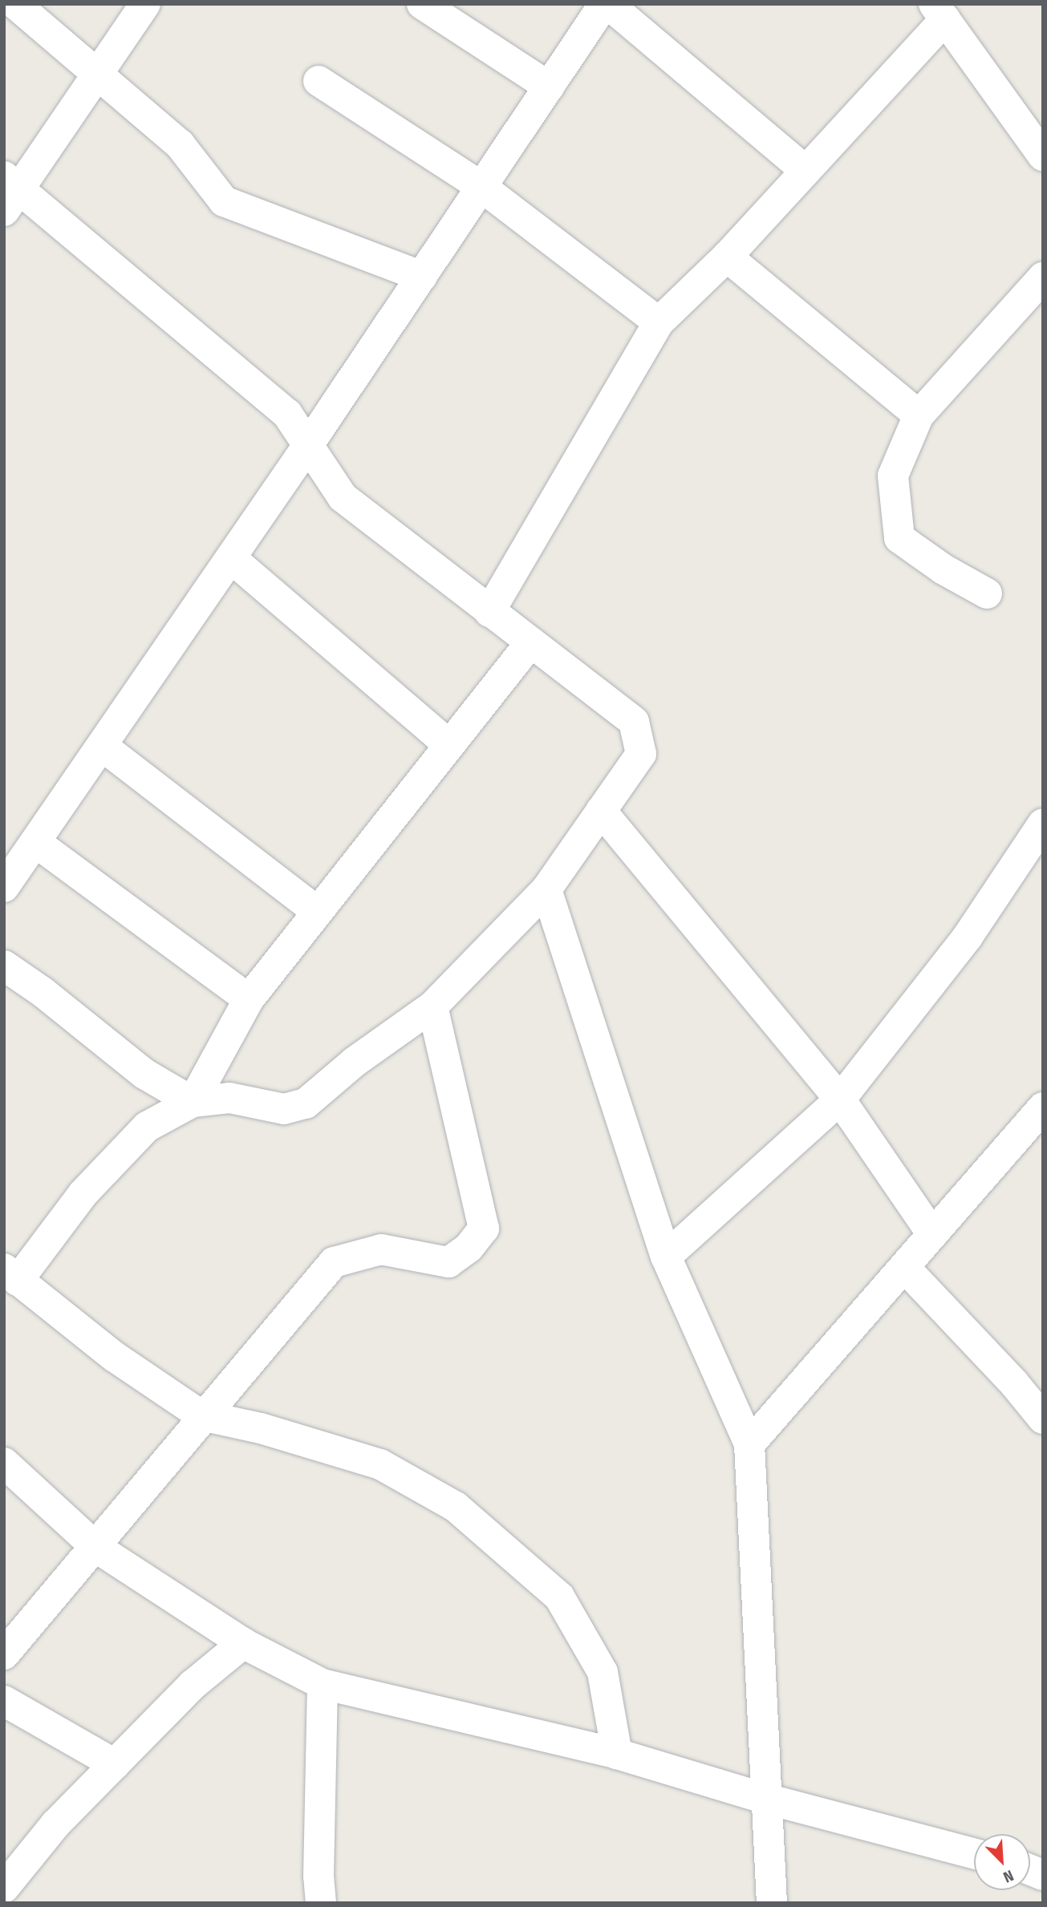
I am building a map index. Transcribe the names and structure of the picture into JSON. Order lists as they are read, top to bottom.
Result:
{
  "north": "bottom right"
}
